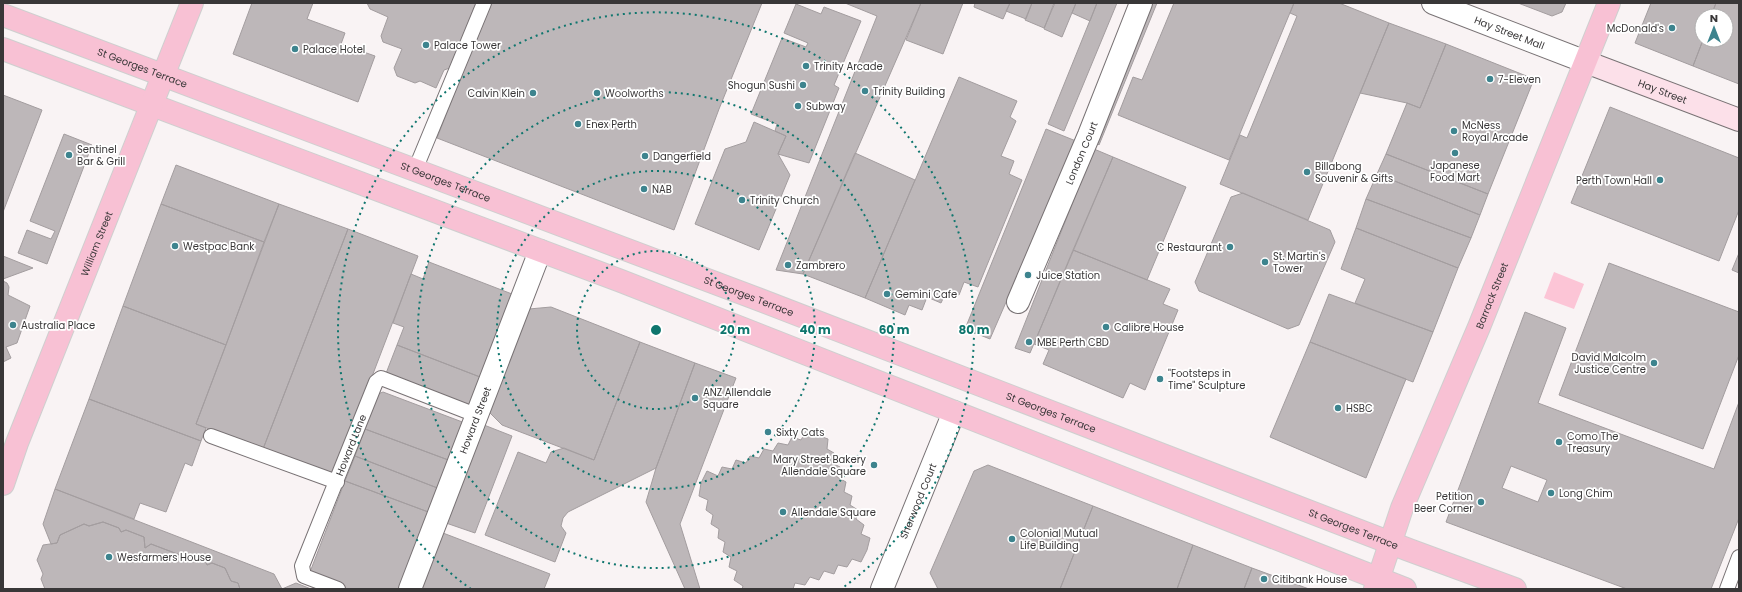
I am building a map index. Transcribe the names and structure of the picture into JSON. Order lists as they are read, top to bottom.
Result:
{
  "streets": {
    "main road": [
      "St Georges Terrace",
      "Hay Street",
      "William Street",
      "Barrack Street"
    ],
    "street": [
      "Hay Street Mall",
      "London Court",
      "Howard Street",
      "Sherwood Court"
    ],
    "lane": ["Howard Lane"]
  },
  "crossings": [
    ["Hay Street Mall", "Hay Street"],
    ["Hay Street Mall", "Barrack Street"],
    ["St Georges Terrace", "William Street"],
    ["St Georges Terrace", "Barrack Street"],
    ["Hay Street", "Barrack Street"],
    ["Howard Street", "Howard Lane"]
  ],
  "places": [
    "McDonald's",
    "Palace Tower",
    "Palace Hotel",
    "Trinity Arcade",
    "7-Eleven",
    "Shogun Sushi",
    "Trinity Building",
    "Calvin Klein",
    "Woolworths",
    "Subway",
    "Enex Perth",
    "McNess Royal Arcade",
    "Japanese Food Mart",
    "Sentinel Bar & Grill",
    "Dangerfield",
    "Billabong Souvenir & Gifts",
    "Perth Town Hall",
    "NAB",
    "Trinity Church",
    "Westpac Bank",
    "C Restaurant",
    "St. Martin's Tower",
    "Zambrero",
    "Juice Station",
    "Gemini Cafe",
    "Australia Place",
    "Calibre House",
    "MBE Perth CBD",
    "David Malcolm Justice Centre",
    "\"Footsteps in Time\" Sculpture",
    "ANZ Allendale Square",
    "HSBC",
    "Sixty Cats",
    "Como The Treasury",
    "Mary Street Bakery Allendale Square",
    "Long Chim",
    "Petition Beer Corner",
    "Allendale Square",
    "Colonial Mutual Life Building",
    "Wesfarmers House",
    "Citibank House"
  ],
  "north": "top",
  "rings": [
    "20 m",
    "40 m",
    "60 m",
    "80 m"
  ]
}
